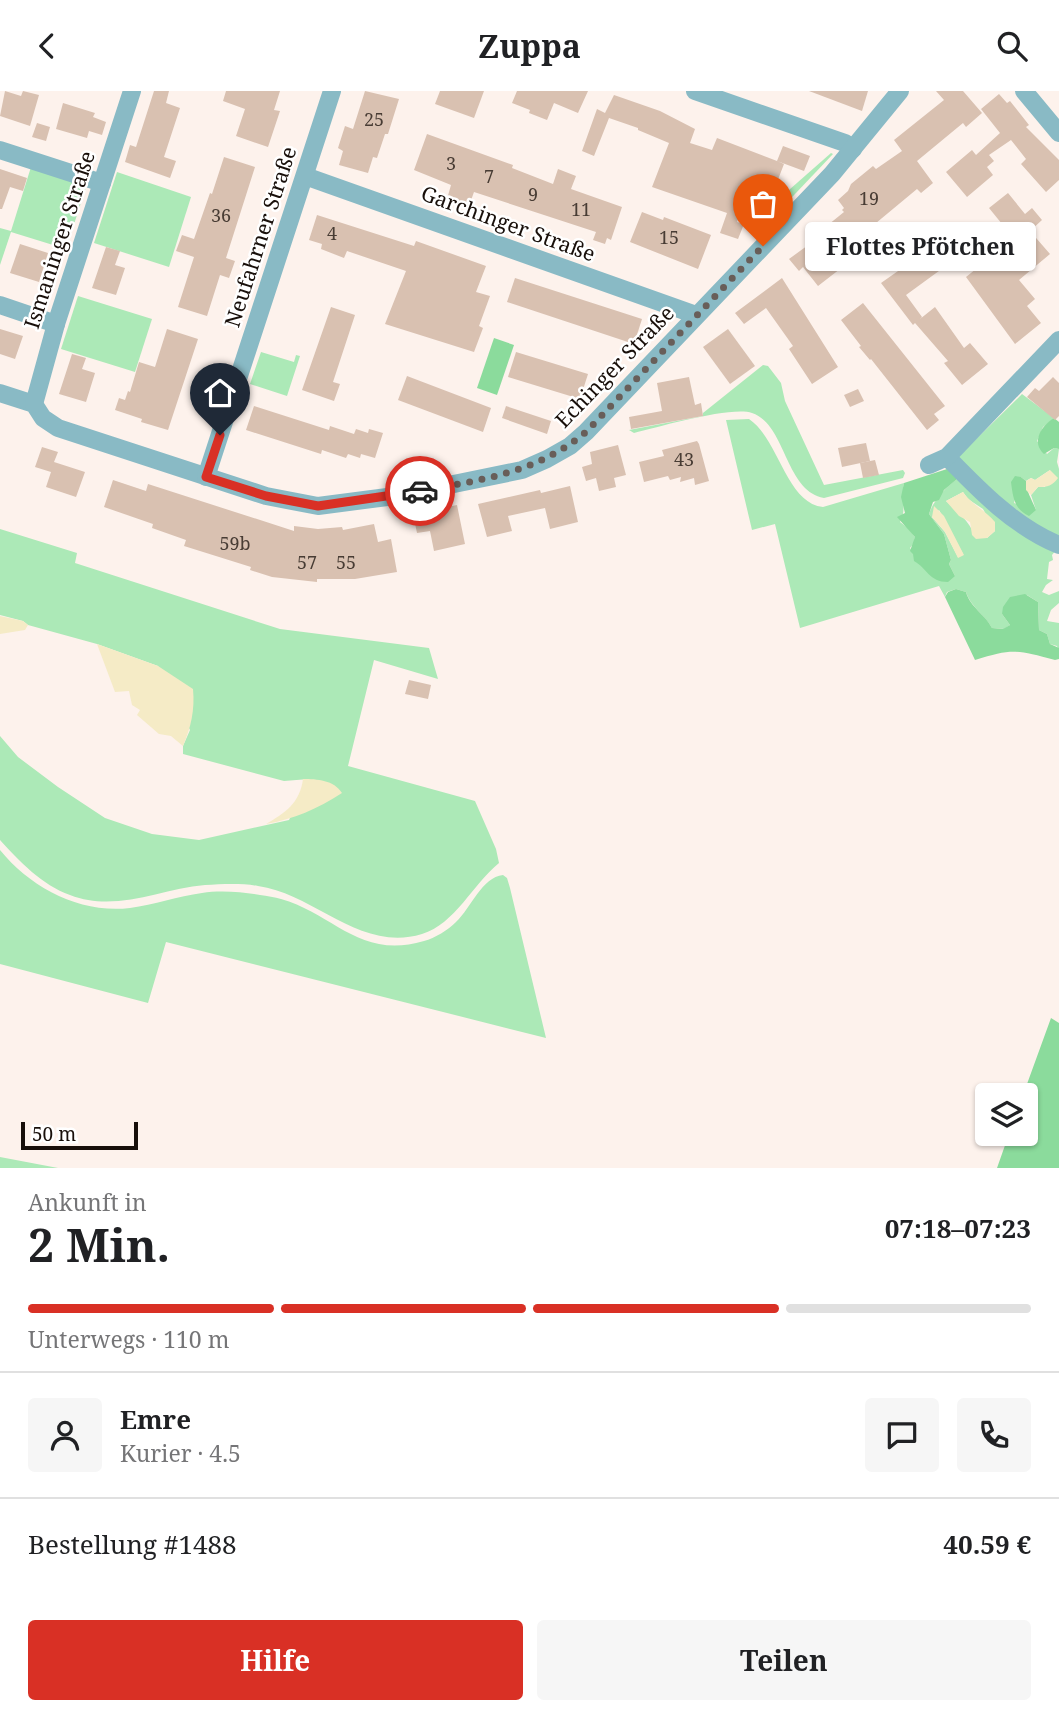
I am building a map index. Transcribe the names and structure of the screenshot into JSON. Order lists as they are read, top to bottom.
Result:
{
  "streets": {
    "street": [
      "Garchinger Straße",
      "Neufahrner Straße",
      "Ismaninger Straße",
      "Echinger Straße"
    ]
  },
  "crossings": [
    ["Garchinger Straße", "Neufahrner Straße"],
    ["Garchinger Straße", "Echinger Straße"],
    ["Neufahrner Straße", "Echinger Straße"],
    ["Ismaninger Straße", "Echinger Straße"]
  ],
  "places": ["Flottes Pfötchen"],
  "house_numbers": [
    "25",
    "3",
    "7",
    "9",
    "19",
    "11",
    "36",
    "4",
    "15",
    "43",
    "59b",
    "57",
    "55"
  ],
  "scale_bar": "50 m",
  "page": {
    "header": "Zuppa",
    "bubble": "Flottes Pfötchen",
    "scale": "50 m",
    "heading": ["2 Min.", "Ankunft in", "07:18–07:23"],
    "panel": [
      "Emre",
      "Kurier · 4.5",
      "Bestellung #1488",
      "40.59 €"
    ],
    "bar": "Unterwegs · 110 m",
    "buttons": ["Hilfe", "Teilen"]
  }
}
